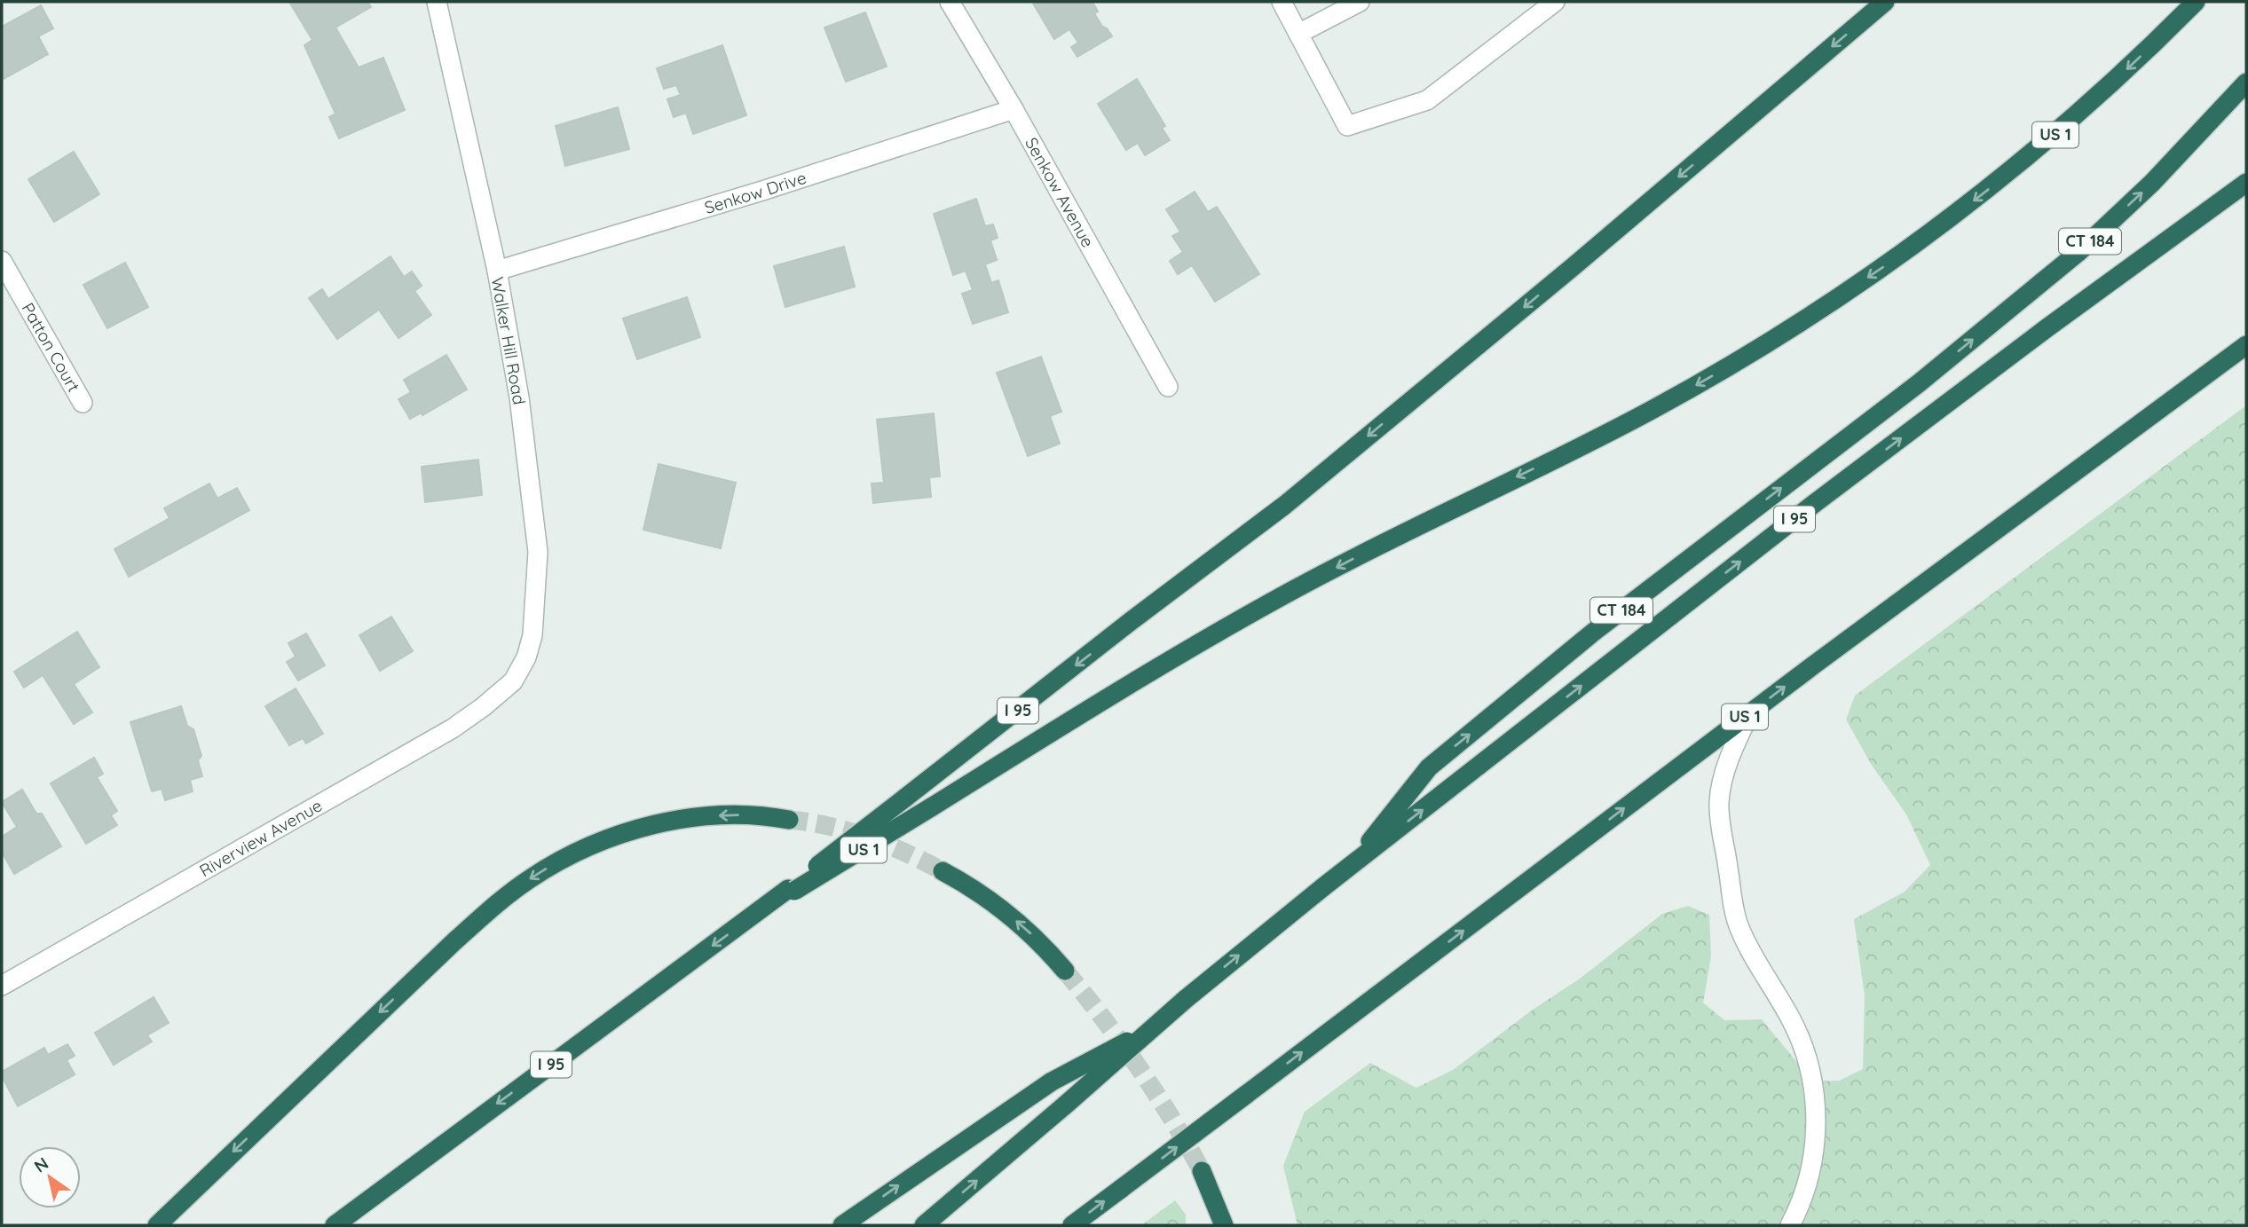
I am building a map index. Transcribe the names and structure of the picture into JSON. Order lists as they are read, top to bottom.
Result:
{
  "streets": {
    "highway": ["US 1", "CT 184", "I 95"],
    "street": [
      "Senkow Drive",
      "Senkow Avenue",
      "Walker Hill Road",
      "Patton Court",
      "Riverview Avenue"
    ]
  },
  "crossings": [
    ["US 1", "I 95"],
    ["Senkow Drive", "Senkow Avenue"],
    ["Senkow Drive", "Walker Hill Road"],
    ["CT 184", "I 95"],
    ["Walker Hill Road", "Riverview Avenue"]
  ],
  "north": "top left"
}
